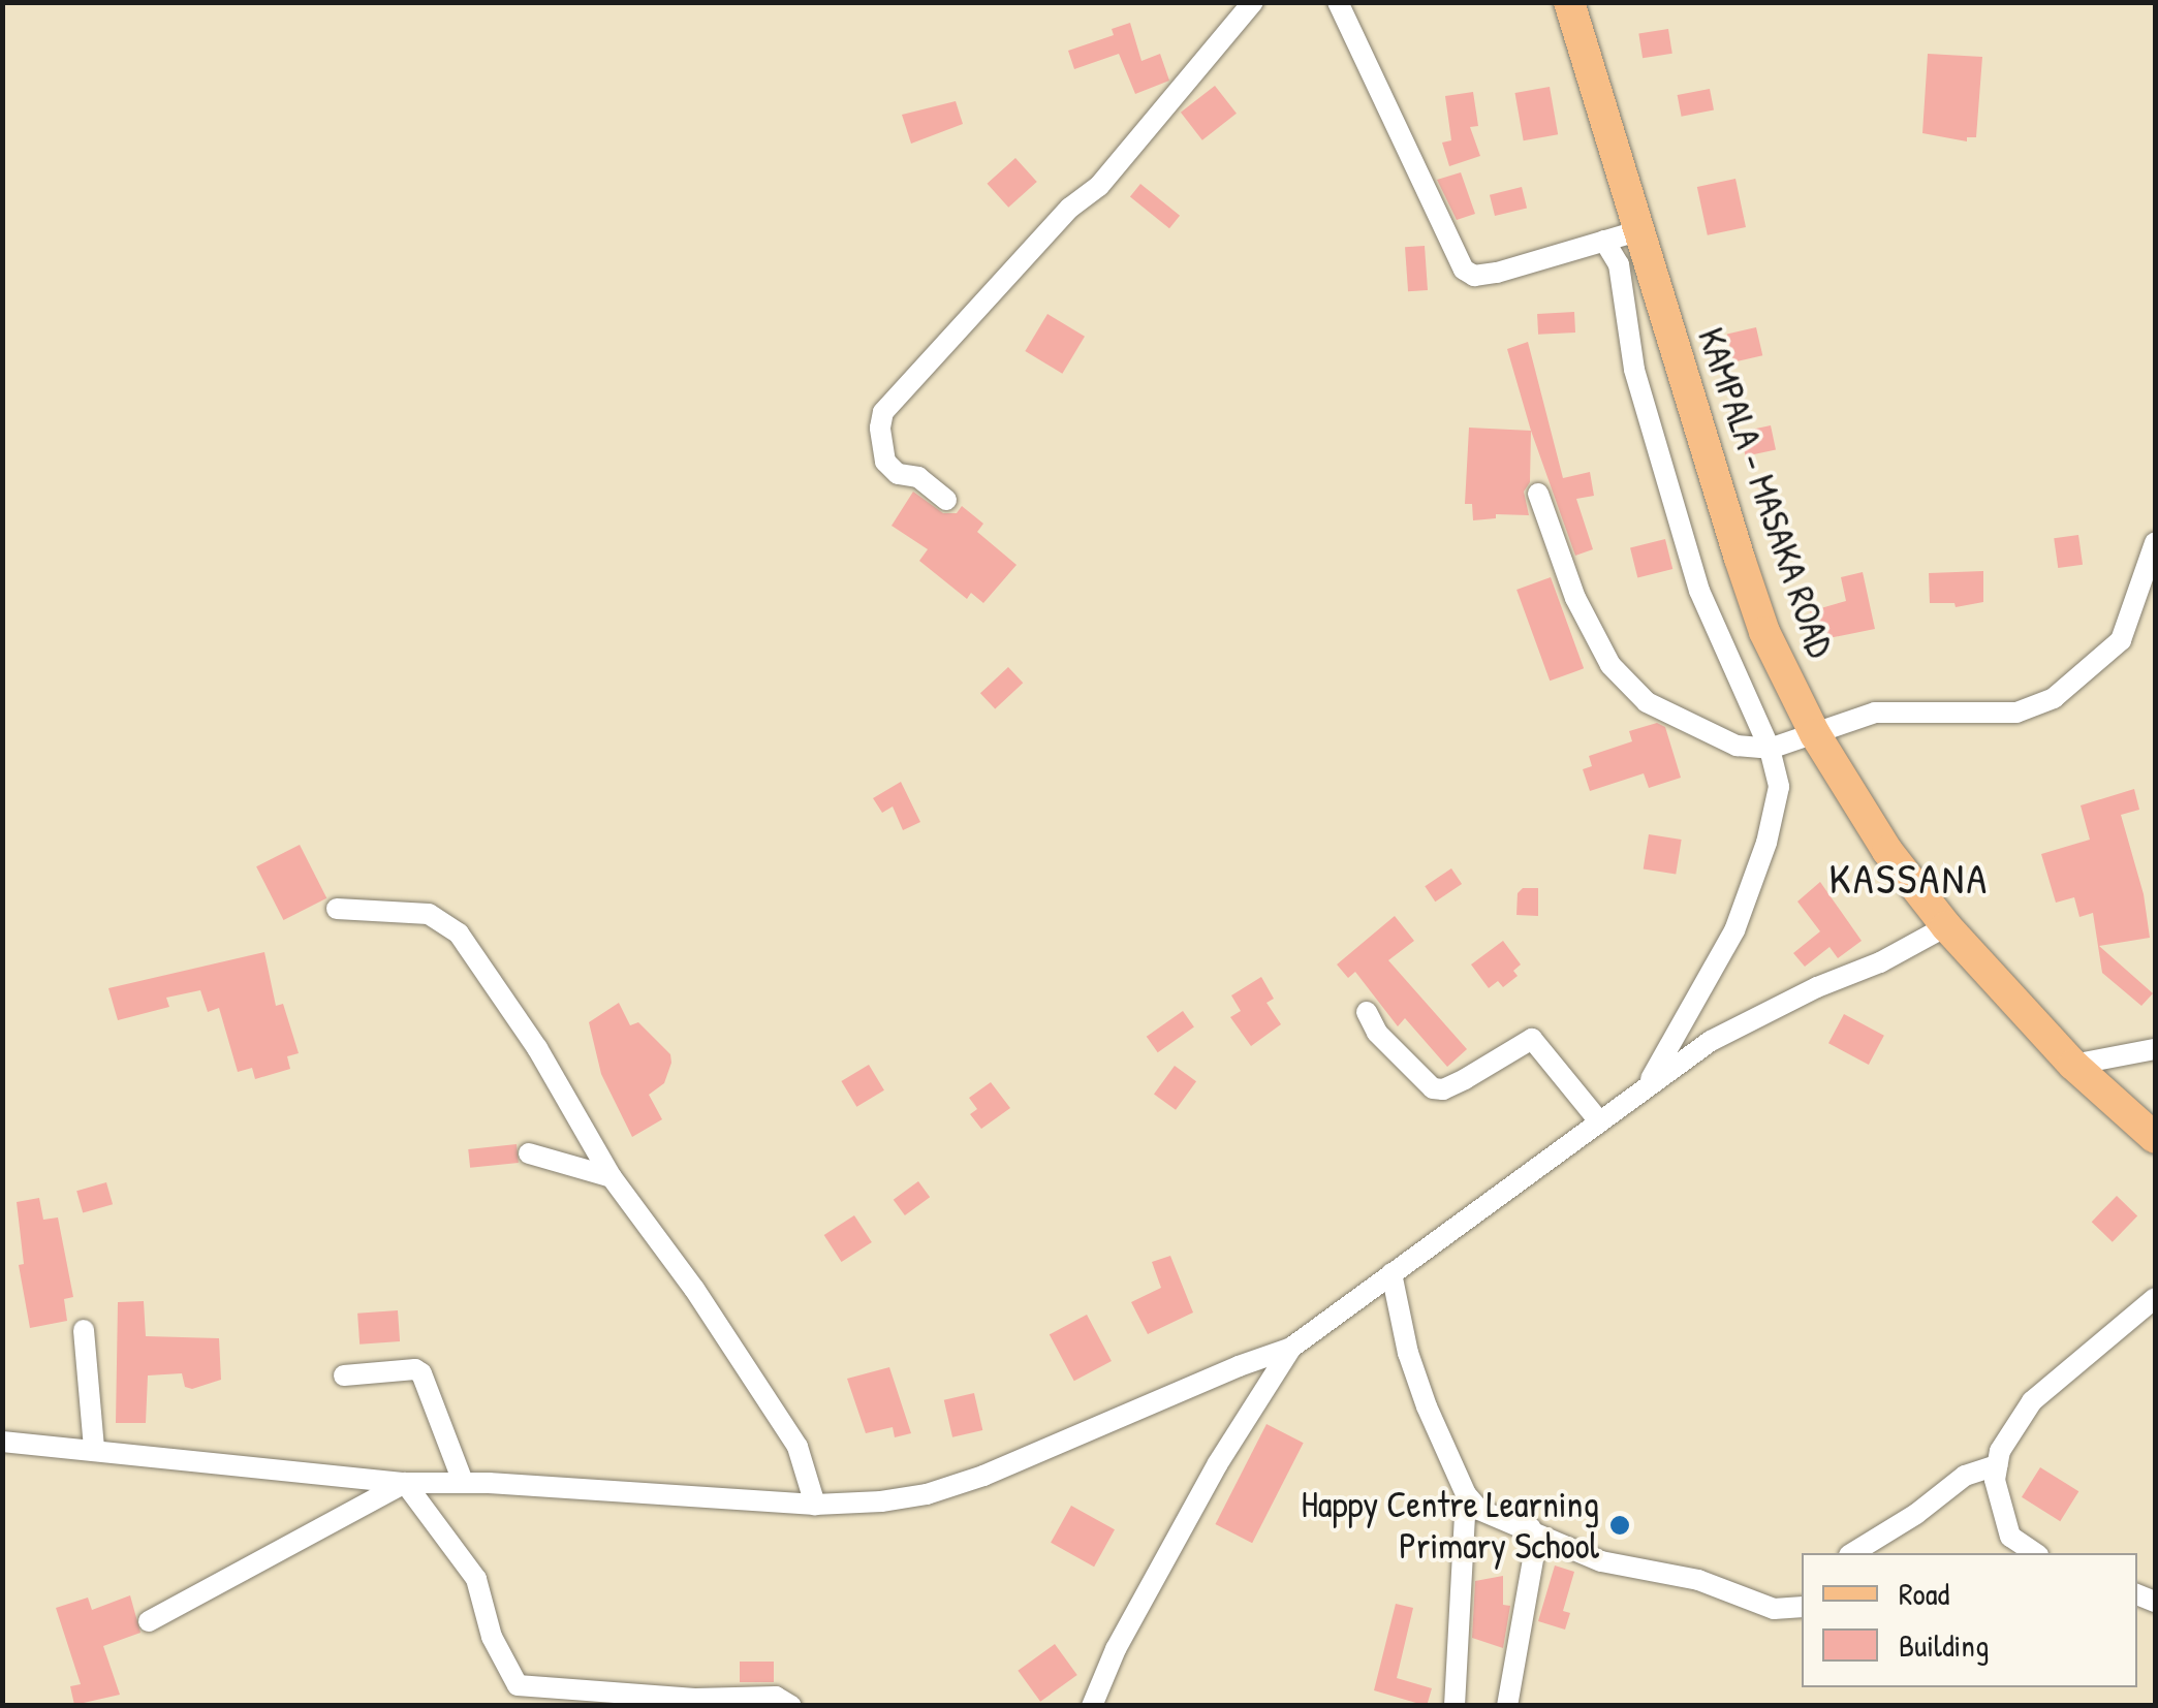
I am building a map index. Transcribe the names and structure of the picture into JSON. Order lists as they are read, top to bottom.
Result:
{
  "streets": {
    "main road": ["KAMPALA - MASAKA ROAD"]
  },
  "districts": ["KASSANA"],
  "places": ["Happy Centre Learning Primary School"],
  "legend": ["Road", "Building"]
}
